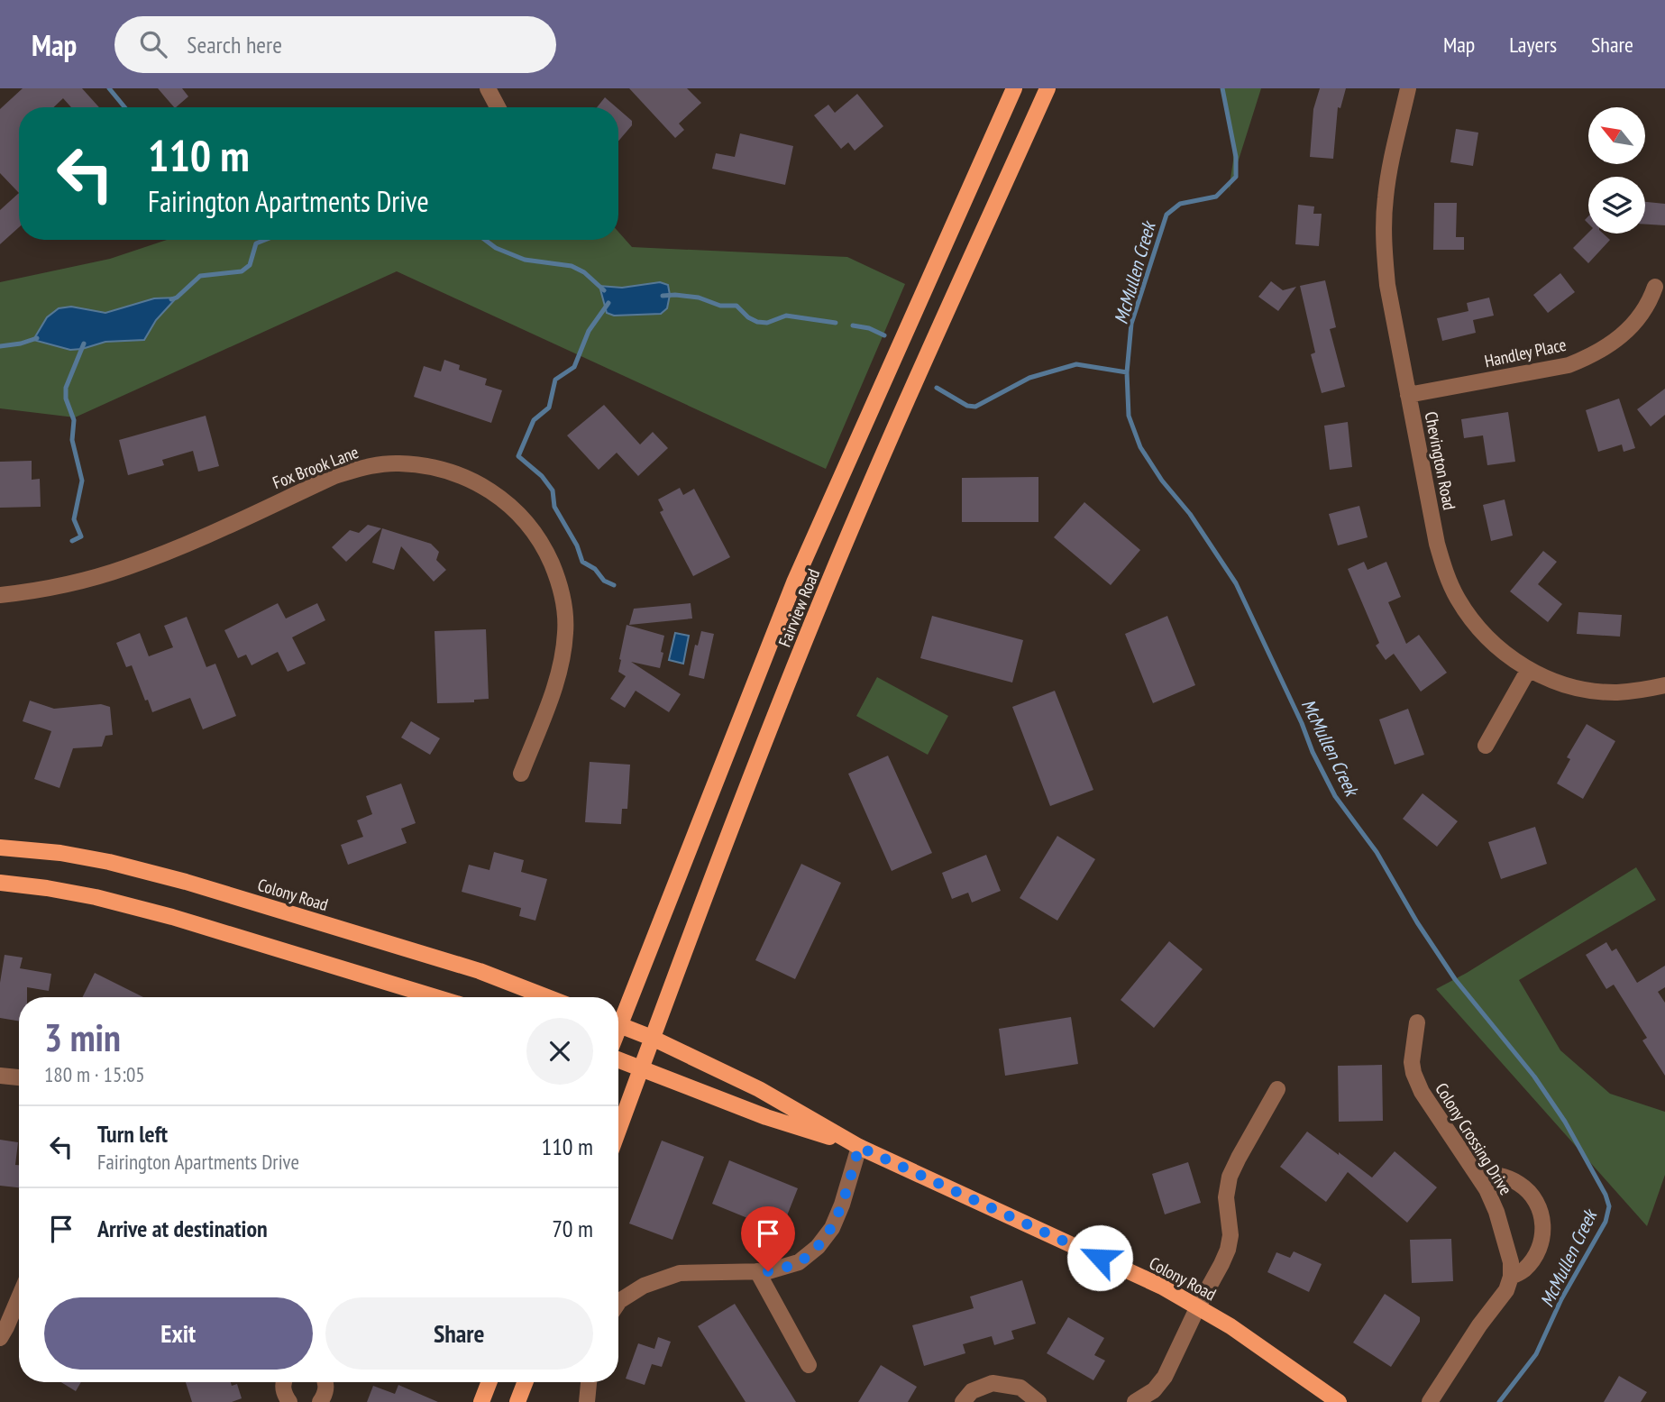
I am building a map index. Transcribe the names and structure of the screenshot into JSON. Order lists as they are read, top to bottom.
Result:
{
  "streets": {
    "main road": ["Fairview Road", "Colony Road"],
    "street": [
      "Handley Place",
      "Chevington Road",
      "Fox Brook Lane",
      "Colony Crossing Drive"
    ]
  },
  "crossings": [
    ["Handley Place", "Chevington Road"],
    ["Fairview Road", "Colony Road"]
  ],
  "water": ["McMullen Creek"],
  "north": "top left",
  "page": {
    "header": "Map",
    "search": "Search here",
    "nav": ["Map", "Layers", "Share"],
    "turn": ["110 m", "Fairington Apartments Drive"],
    "heading": ["3 min", "180 m · 15:05"],
    "list": [
      {
        "name": "Turn left",
        "note": "Fairington Apartments Drive",
        "value": "110 m"
      },
      {
        "name": "Arrive at destination",
        "value": "70 m"
      }
    ],
    "buttons": ["Exit", "Share"]
  }
}
